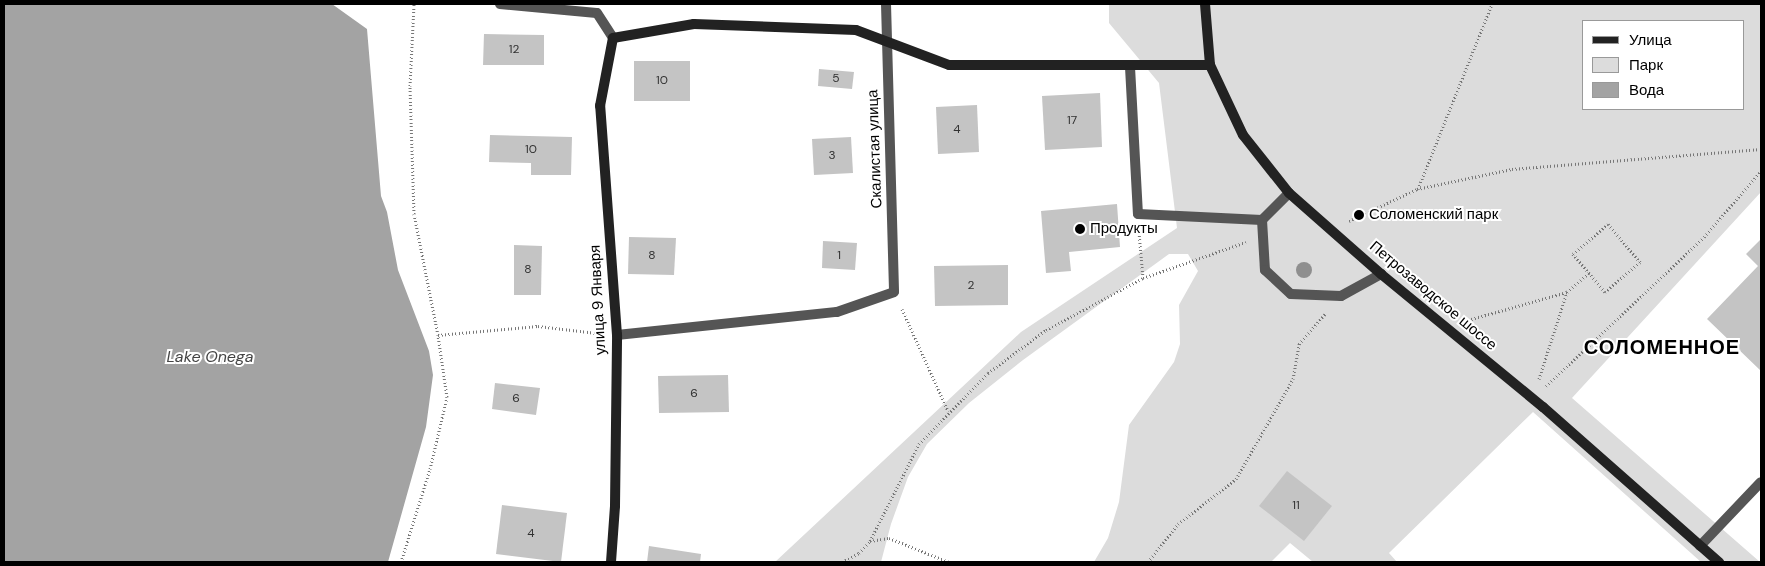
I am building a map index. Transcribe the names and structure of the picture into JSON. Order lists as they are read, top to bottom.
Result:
{
  "streets": {
    "street": ["Скалистая улица", "Петрозаводское шоссе", "улица 9 Января"]
  },
  "districts": ["СОЛОМЕННОЕ"],
  "water": ["Lake Onega"],
  "places": ["Соломенский парк", "Продукты"],
  "house_numbers": [
    "12",
    "5",
    "10",
    "17",
    "4",
    "10",
    "3",
    "8",
    "1",
    "8",
    "2",
    "6",
    "6",
    "11",
    "4"
  ],
  "legend": ["Улица", "Парк", "Вода"]
}
